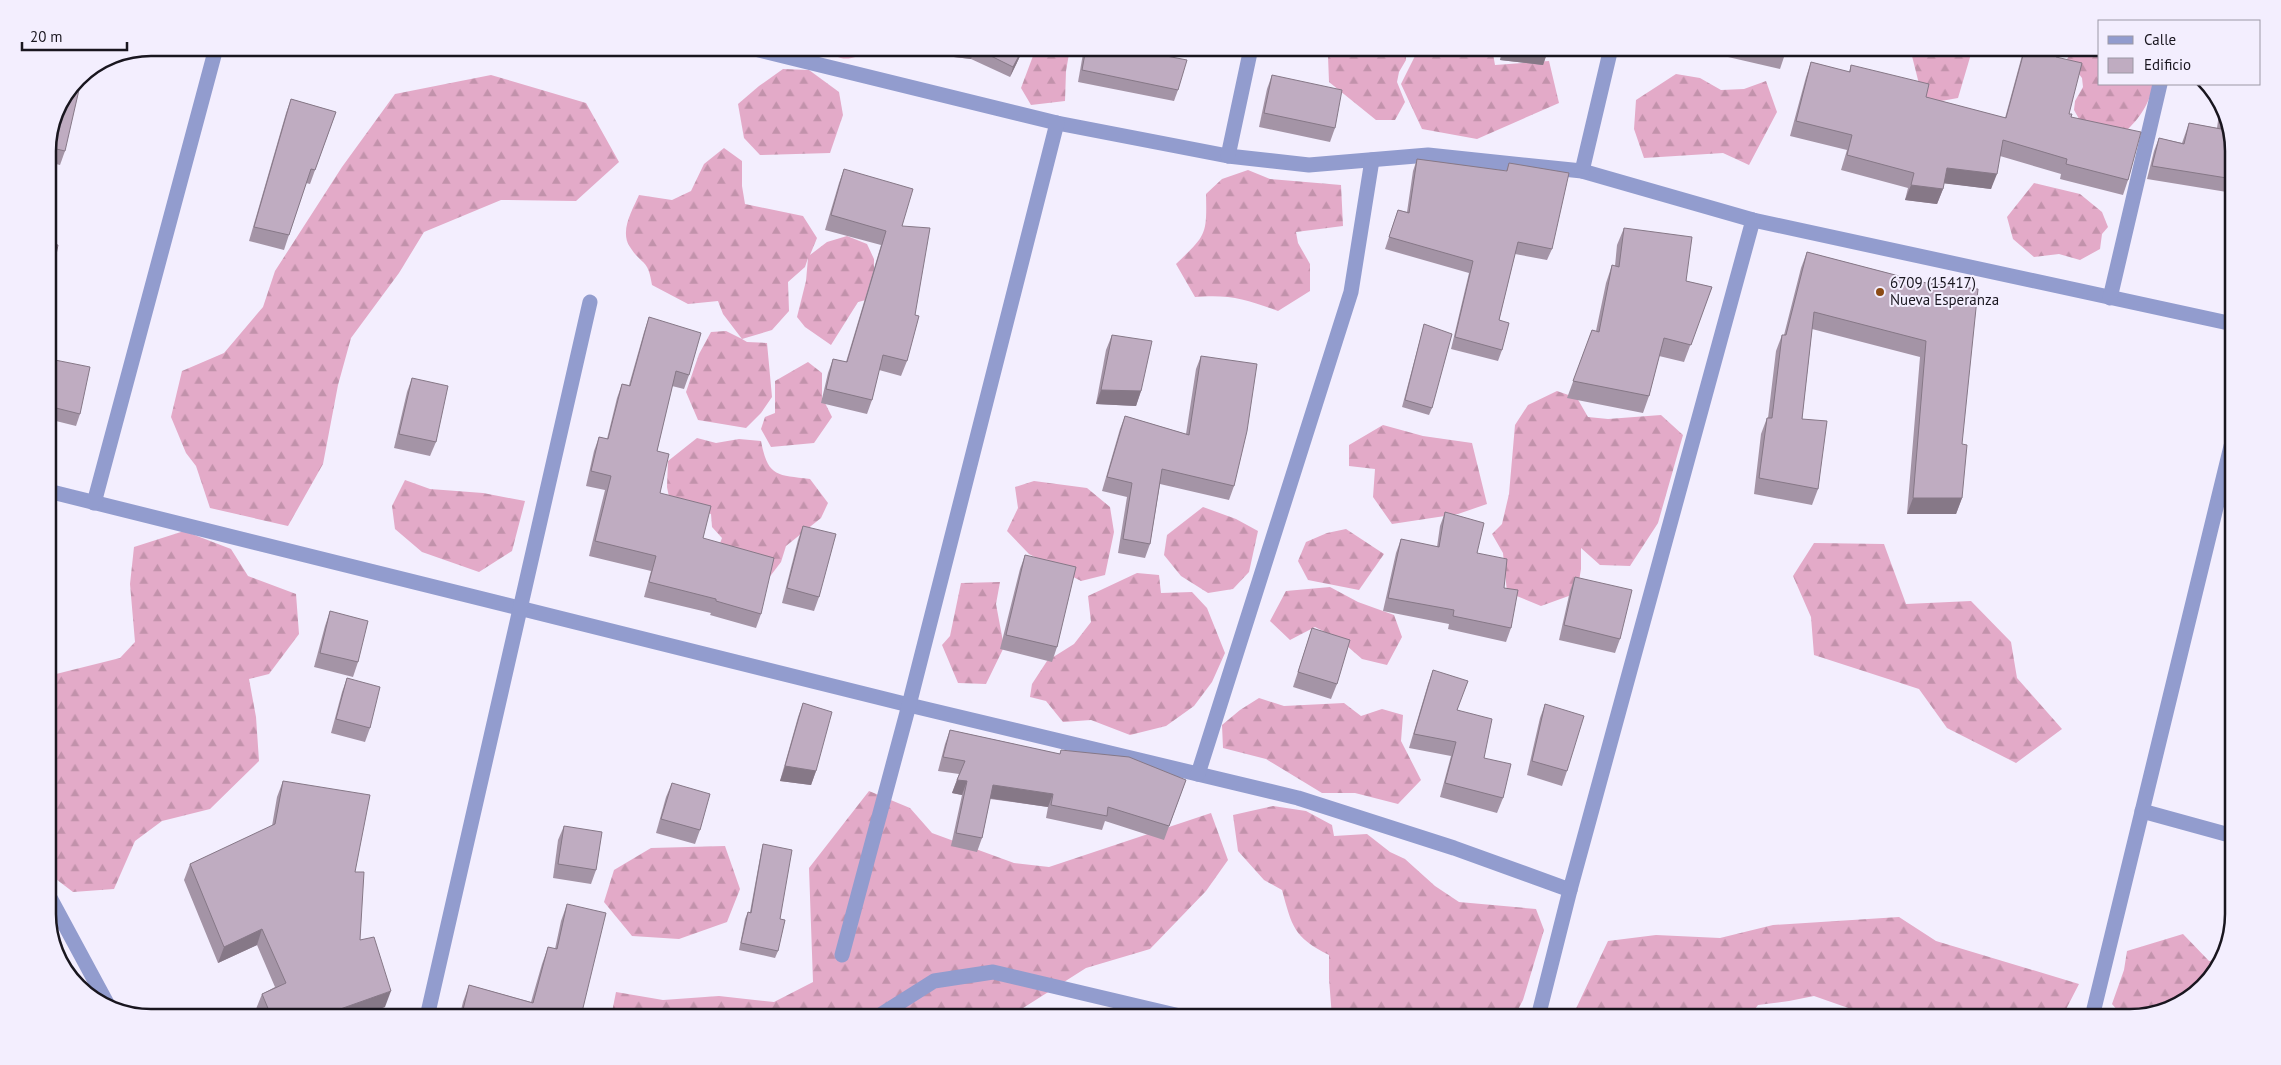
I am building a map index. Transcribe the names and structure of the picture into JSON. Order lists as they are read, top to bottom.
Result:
{
  "places": ["6709 (15417) Nueva Esperanza"],
  "legend": ["Calle", "Edificio"],
  "scale_bar": "20 m"
}
